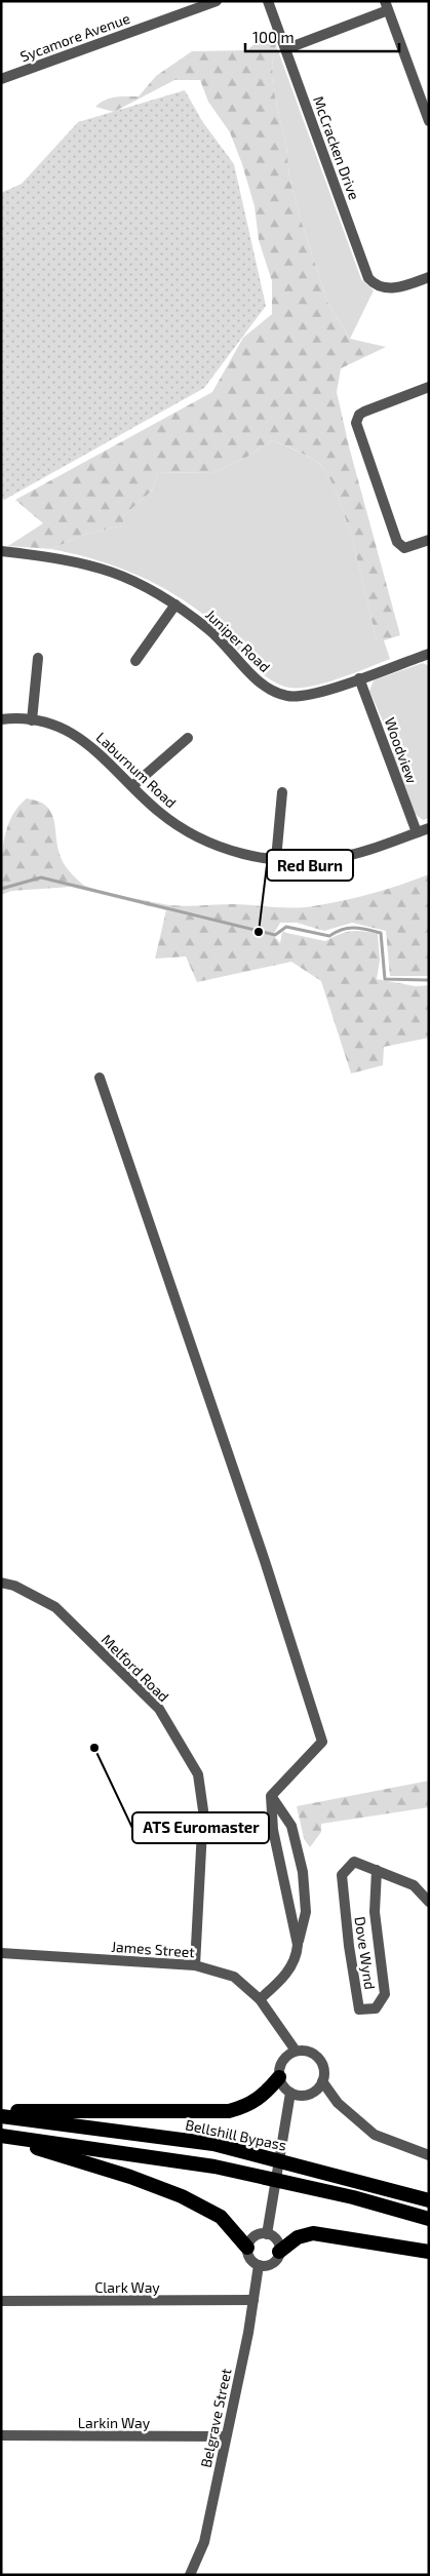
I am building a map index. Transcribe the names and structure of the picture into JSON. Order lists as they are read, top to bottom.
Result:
{
  "streets": {
    "highway": ["Bellshill Bypass"],
    "street": [
      "Sycamore Avenue",
      "McCracken Drive",
      "Juniper Road",
      "Woodview",
      "Laburnum Road",
      "Melford Road",
      "James Street",
      "Dove Wynd",
      "Clark Way",
      "Belgrave Street",
      "Larkin Way"
    ]
  },
  "crossings": [
    ["Juniper Road", "Woodview"],
    ["Woodview", "Laburnum Road"],
    ["Melford Road", "James Street"],
    ["Clark Way", "Belgrave Street"],
    ["Belgrave Street", "Larkin Way"]
  ],
  "places": ["Red Burn", "ATS Euromaster"],
  "scale_bar": "100 m"
}
